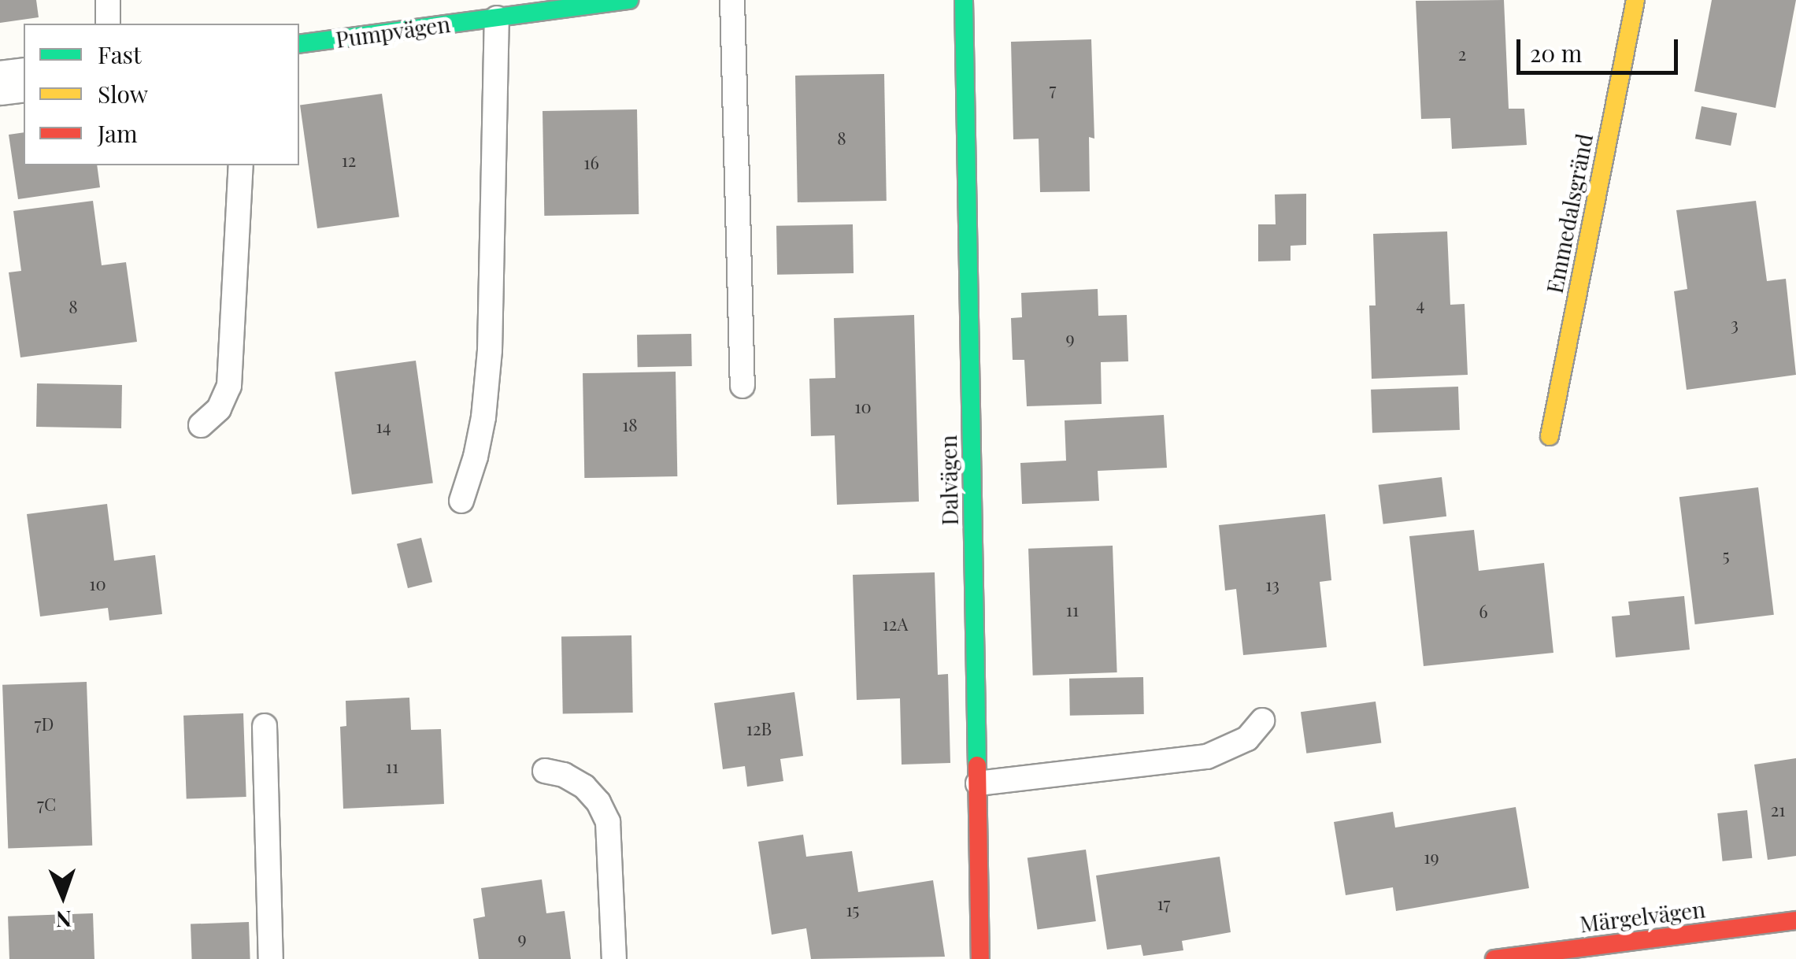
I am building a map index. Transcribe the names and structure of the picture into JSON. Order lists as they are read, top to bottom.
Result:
{
  "streets": {
    "street": [
      "Pumpvägen",
      "Emmedalsgränd",
      "Dalvägen",
      "Märgelvägen"
    ]
  },
  "house_numbers": [
    "2",
    "7",
    "8",
    "12",
    "16",
    "4",
    "8",
    "3",
    "9",
    "10",
    "18",
    "14",
    "5",
    "10",
    "13",
    "11",
    "6",
    "12A",
    "7D",
    "12B",
    "11",
    "7C",
    "21",
    "19",
    "17",
    "15",
    "9"
  ],
  "legend": ["Fast", "Slow", "Jam"],
  "scale_bar": "20 m",
  "north": "bottom"
}
